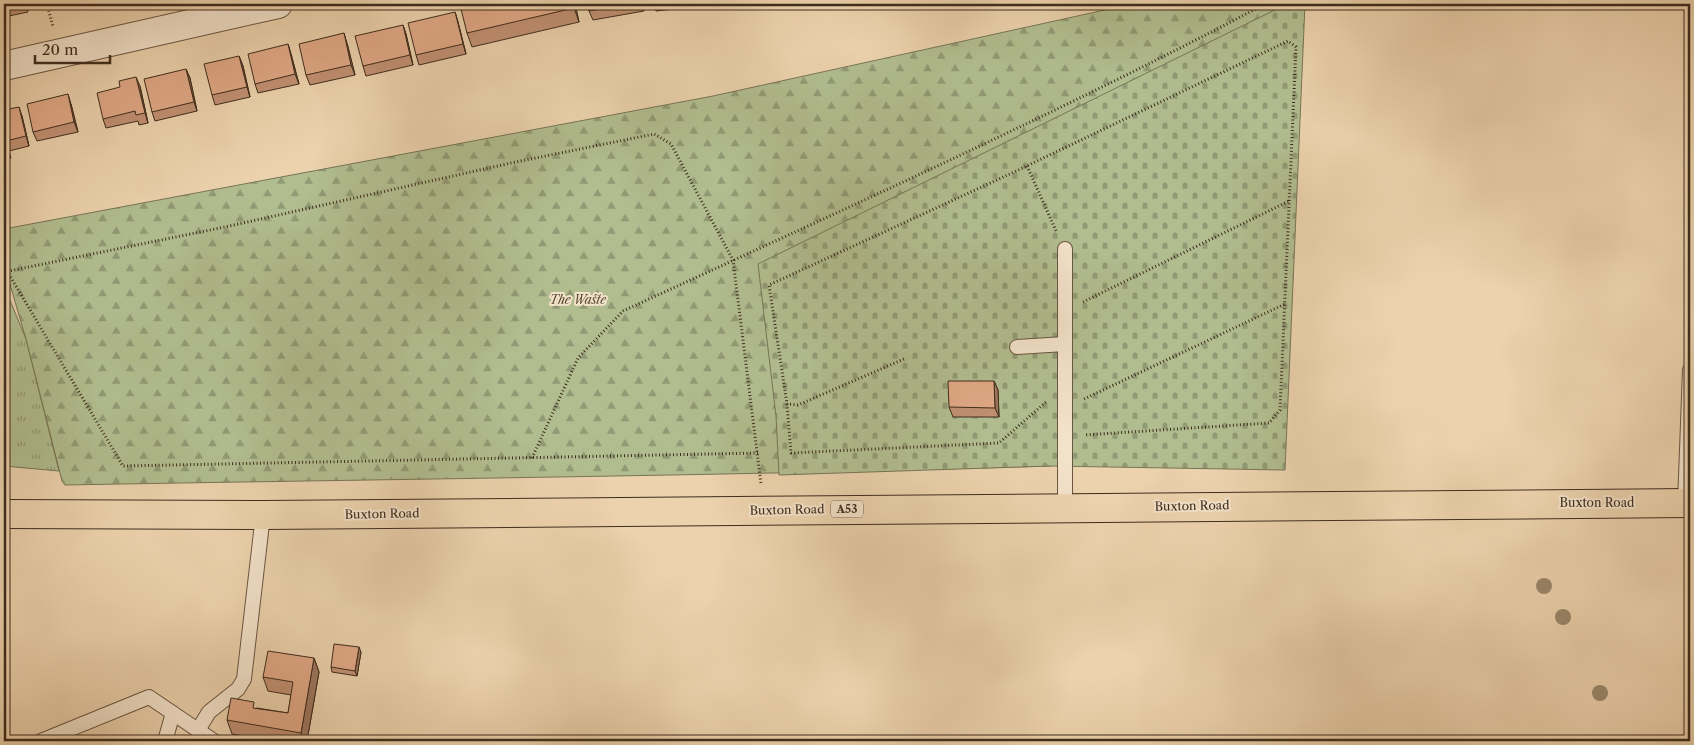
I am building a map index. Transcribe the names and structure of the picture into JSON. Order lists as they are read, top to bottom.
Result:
{
  "streets": {
    "highway": ["Buxton Road", "A53"]
  },
  "parks": ["The Waste"],
  "scale_bar": "20 m"
}
